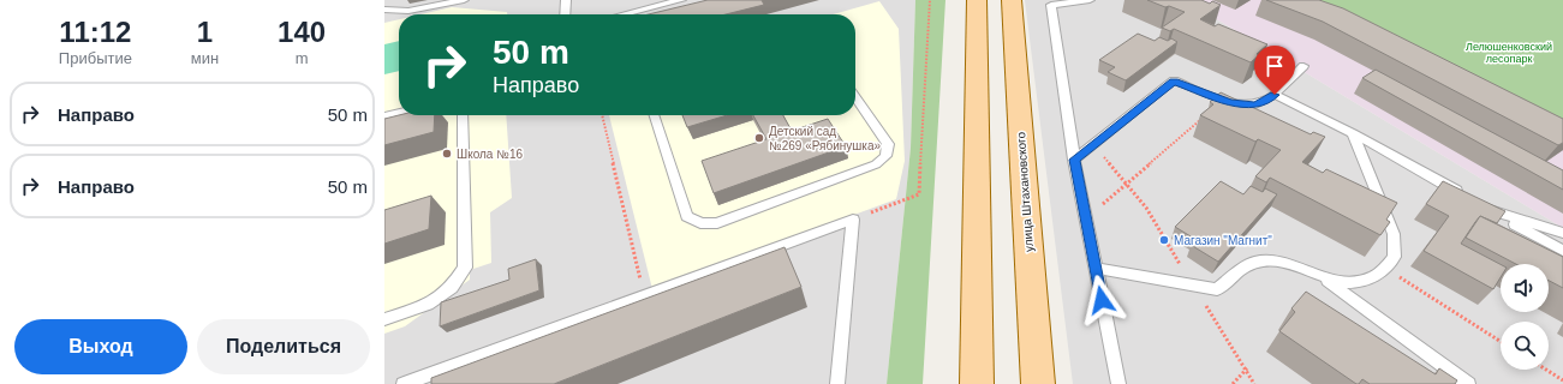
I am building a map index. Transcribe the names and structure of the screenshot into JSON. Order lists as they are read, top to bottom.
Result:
{
  "streets": {
    "main road": ["улица Штахановского"]
  },
  "parks": ["Лелюшенковский лесопарк"],
  "places": ["Детский сад №269 «Рябинушка»", "Школа №16", "Магазин \"Магнит\""],
  "page": {
    "eta": [
      "11:12",
      "Прибытие",
      "1",
      "мин",
      "140",
      "m"
    ],
    "turn": ["50 m", "Направо"],
    "list": [
      {
        "name": "Направо",
        "value": "50 m"
      },
      {
        "name": "Направо",
        "value": "50 m"
      }
    ],
    "buttons": ["Выход", "Поделиться"]
  }
}
